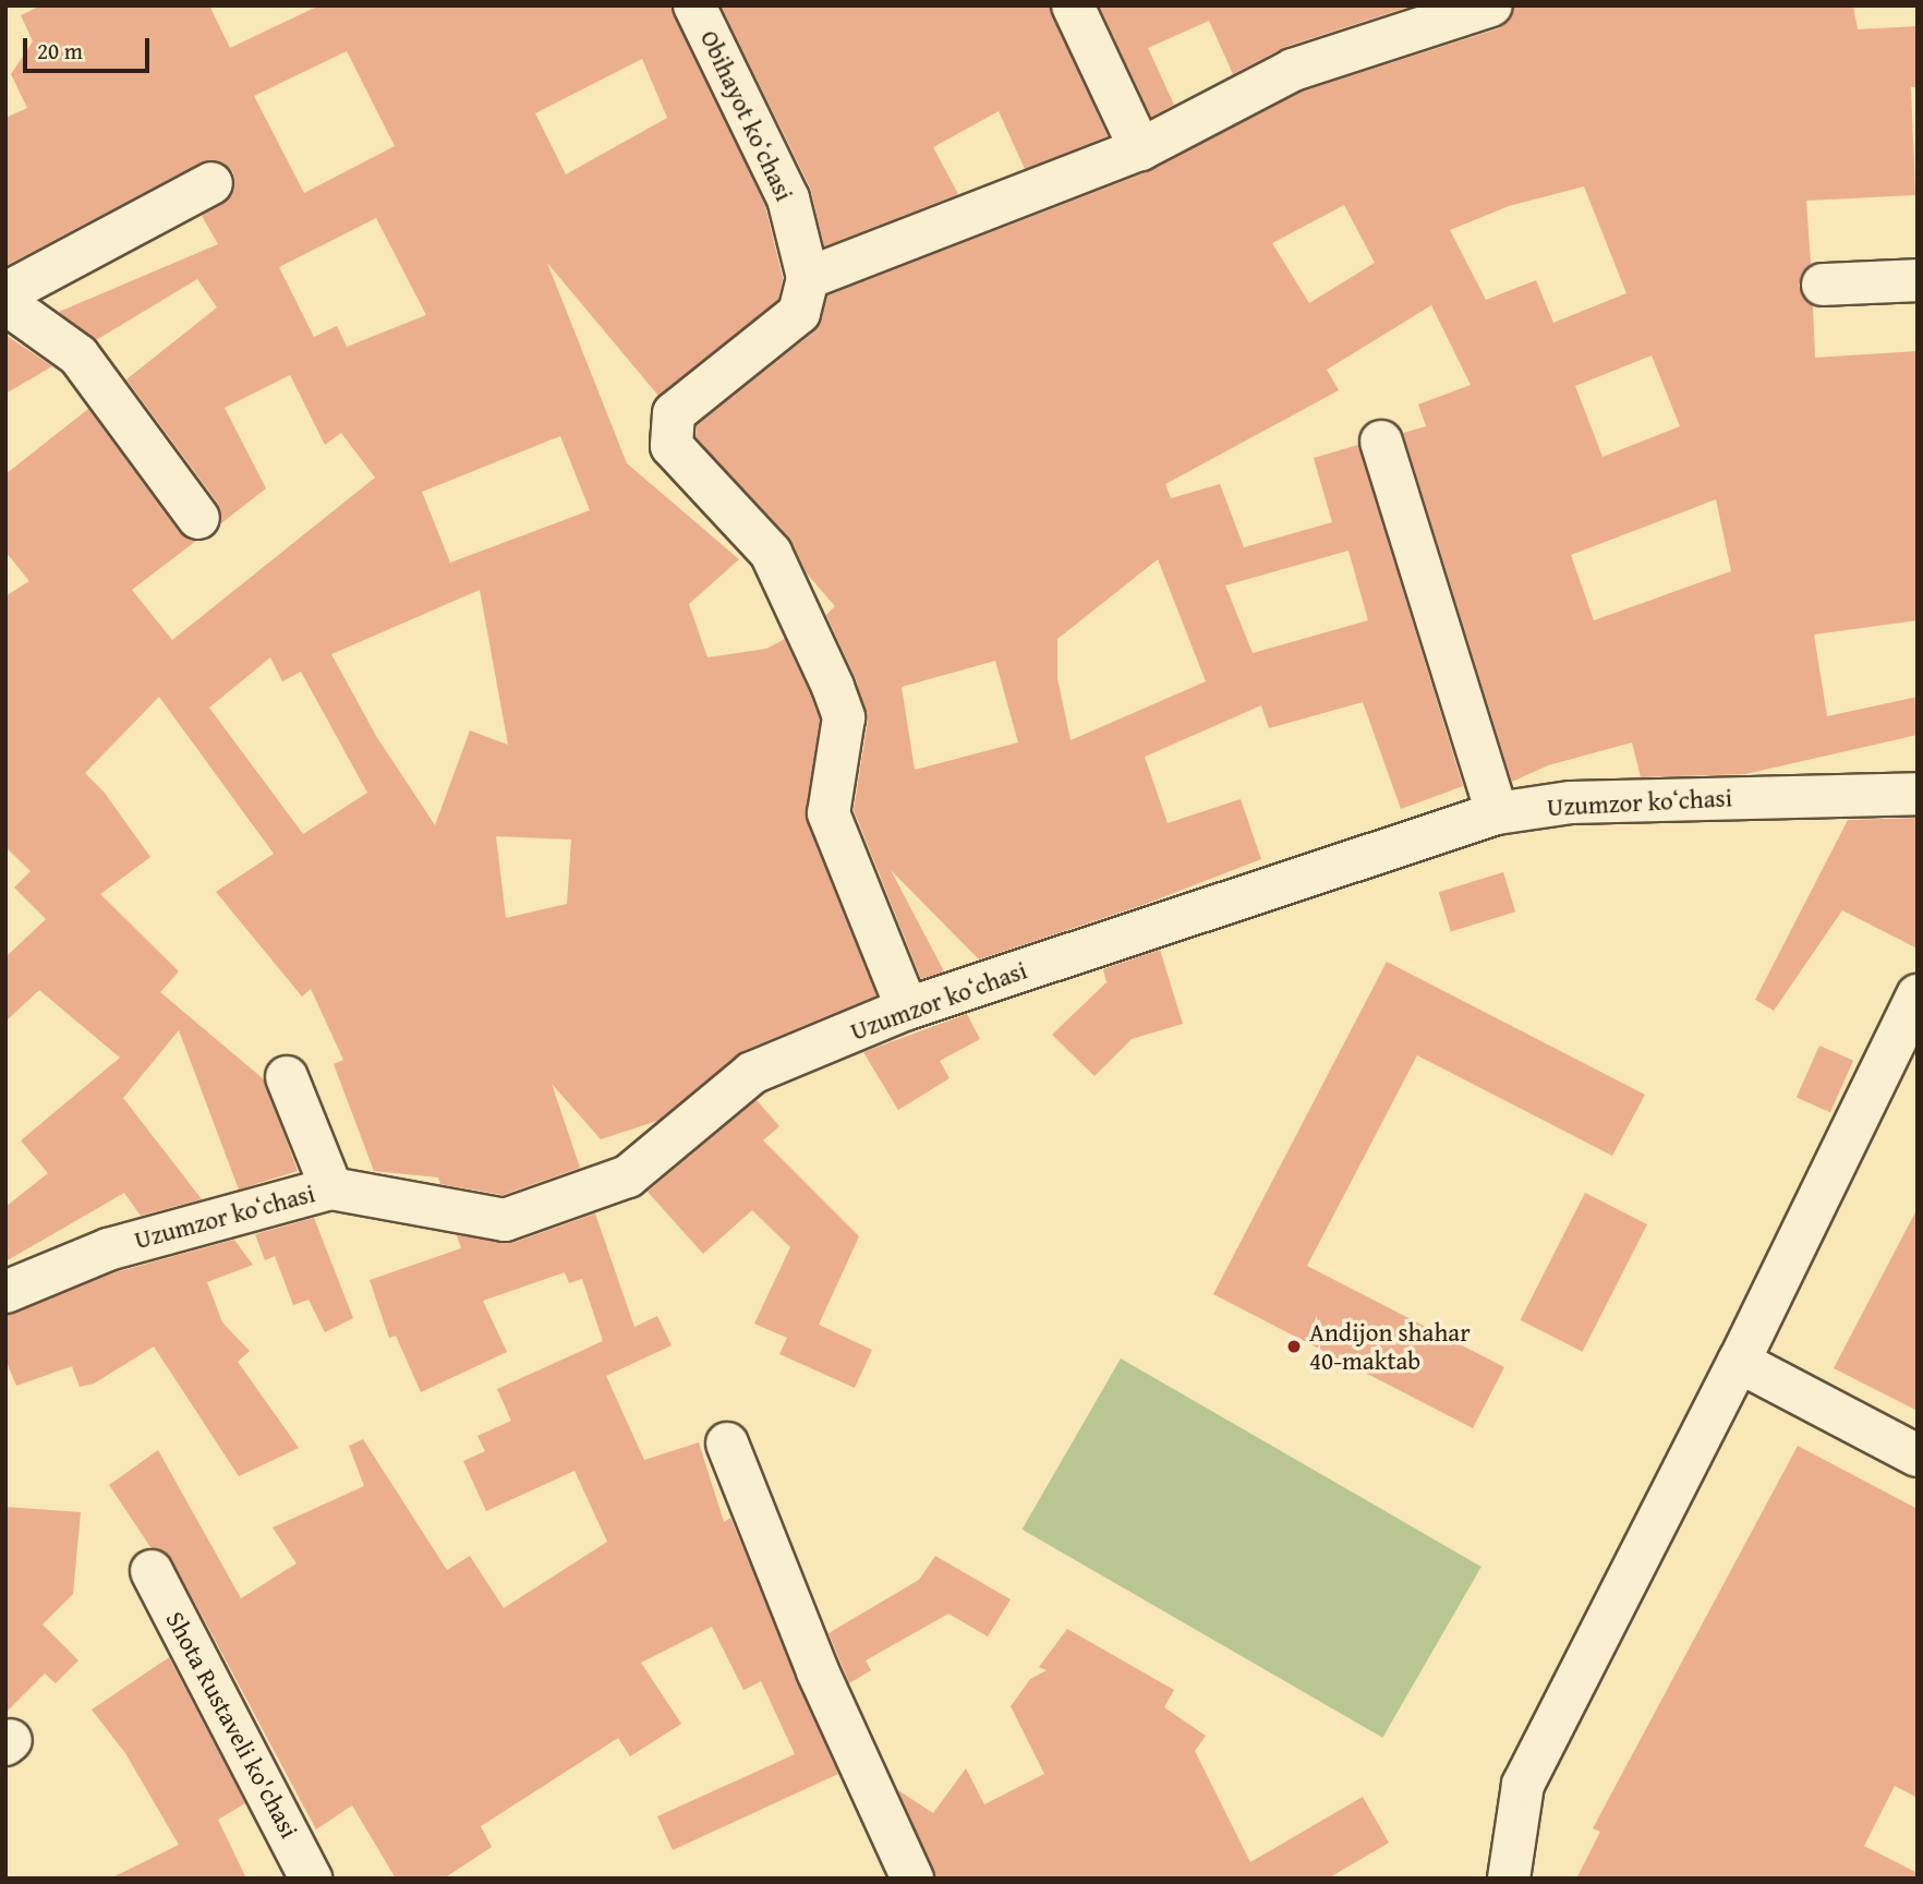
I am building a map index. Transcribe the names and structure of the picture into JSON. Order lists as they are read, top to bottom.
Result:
{
  "streets": {
    "street": ["Obihayot koʻchasi", "Uzumzor koʻchasi", "Shota Rustaveli ko'chasi"]
  },
  "crossings": [
    ["Obihayot koʻchasi", "Uzumzor koʻchasi"]
  ],
  "places": ["Andijon shahar 40-maktab"],
  "scale_bar": "20 m"
}
